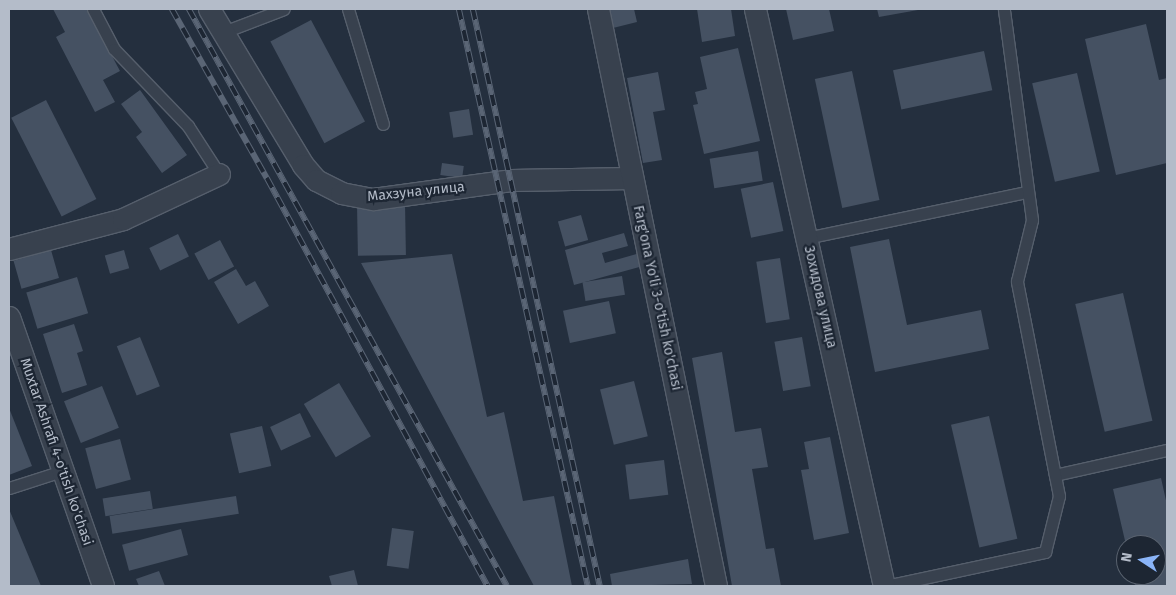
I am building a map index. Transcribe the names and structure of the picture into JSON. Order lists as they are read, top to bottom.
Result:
{
  "streets": {
    "street": [
      "Махзуна улица",
      "Зохидова улица",
      "Farg'ona Yo'li 3-o'tish ko'chasi",
      "Muxtar Ashrafi 4-o'tish ko'chasi"
    ]
  },
  "crossings": [
    ["Махзуна улица", "Farg'ona Yo'li 3-o'tish ko'chasi"]
  ],
  "north": "left"
}
